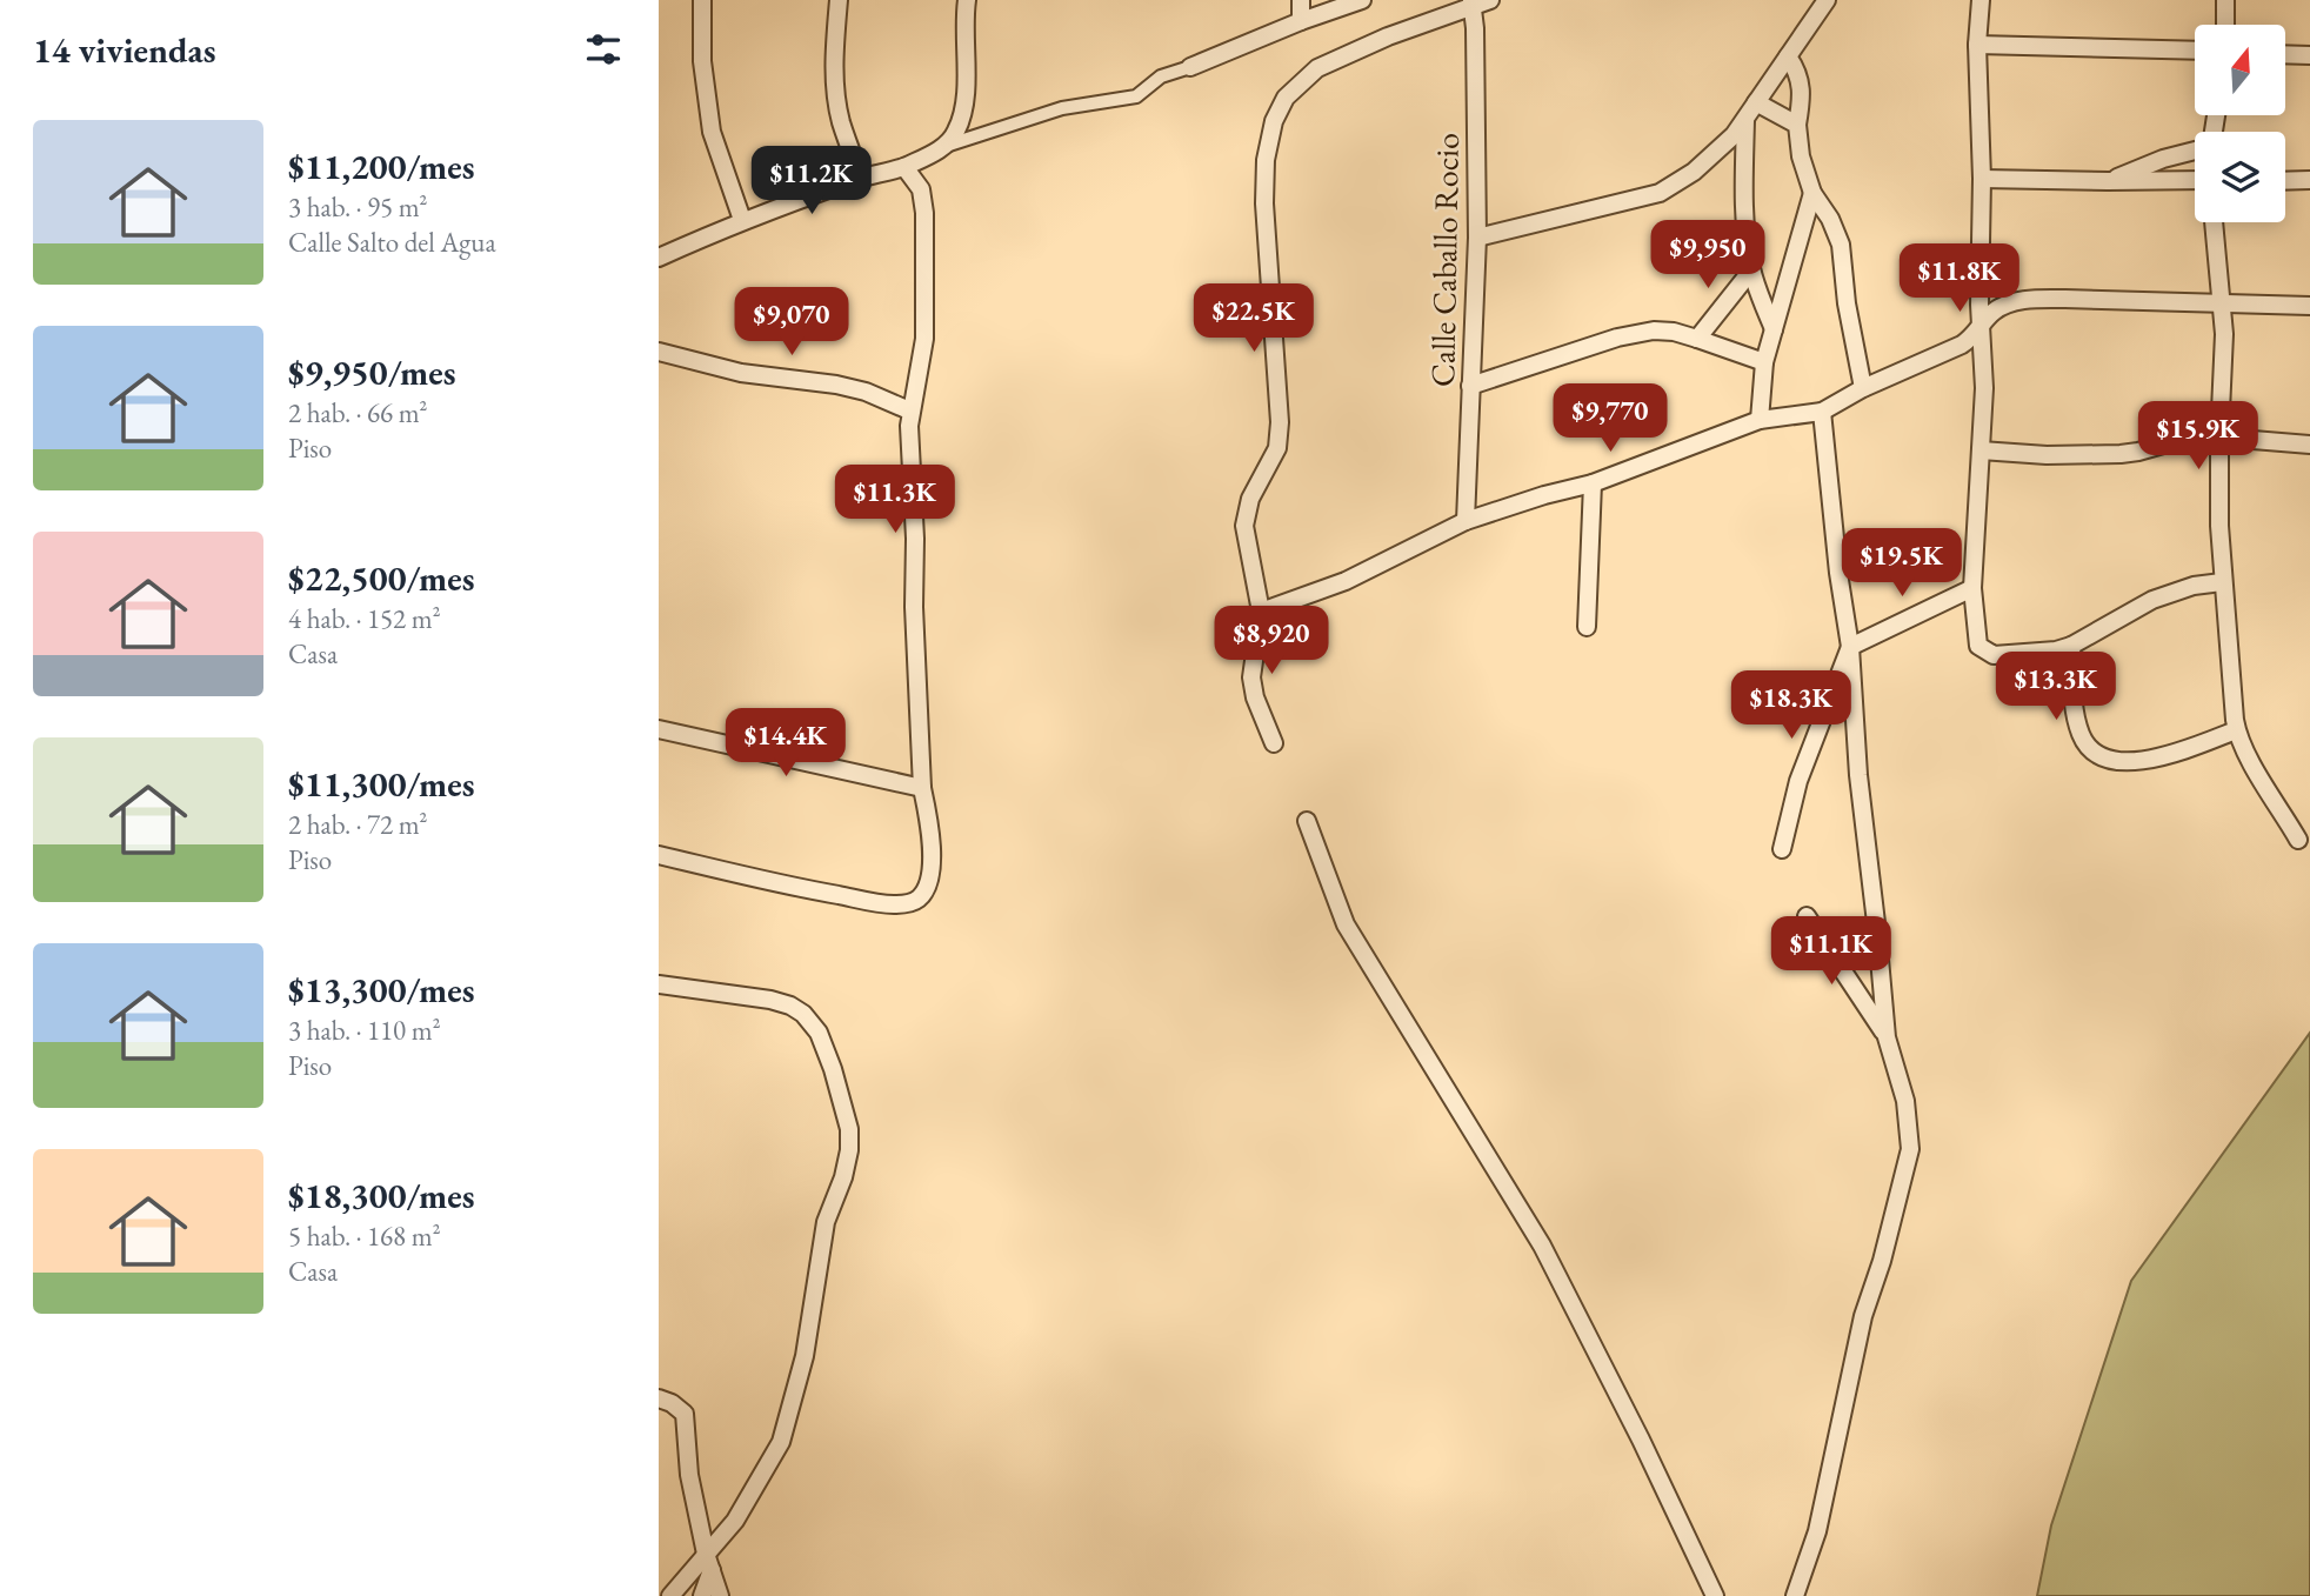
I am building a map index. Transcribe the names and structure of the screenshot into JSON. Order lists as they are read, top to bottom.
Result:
{
  "streets": {
    "street": ["Calle Caballo Rocio"]
  },
  "north": "top",
  "page": {
    "heading": "14 viviendas",
    "list": [
      {
        "name": "$11,200/mes",
        "note": "3 hab. · 95 m² · Calle Salto del Agua"
      },
      {
        "name": "$9,950/mes",
        "note": "2 hab. · 66 m² · Piso"
      },
      {
        "name": "$22,500/mes",
        "note": "4 hab. · 152 m² · Casa"
      },
      {
        "name": "$11,300/mes",
        "note": "2 hab. · 72 m² · Piso"
      },
      {
        "name": "$13,300/mes",
        "note": "3 hab. · 110 m² · Piso"
      },
      {
        "name": "$18,300/mes",
        "note": "5 hab. · 168 m² · Casa"
      }
    ],
    "price": [
      "$11.2K",
      "$9,950",
      "$11.8K",
      "$22.5K",
      "$9,070",
      "$9,770",
      "$15.9K",
      "$11.3K",
      "$19.5K",
      "$8,920",
      "$13.3K",
      "$18.3K",
      "$14.4K",
      "$11.1K"
    ]
  }
}
